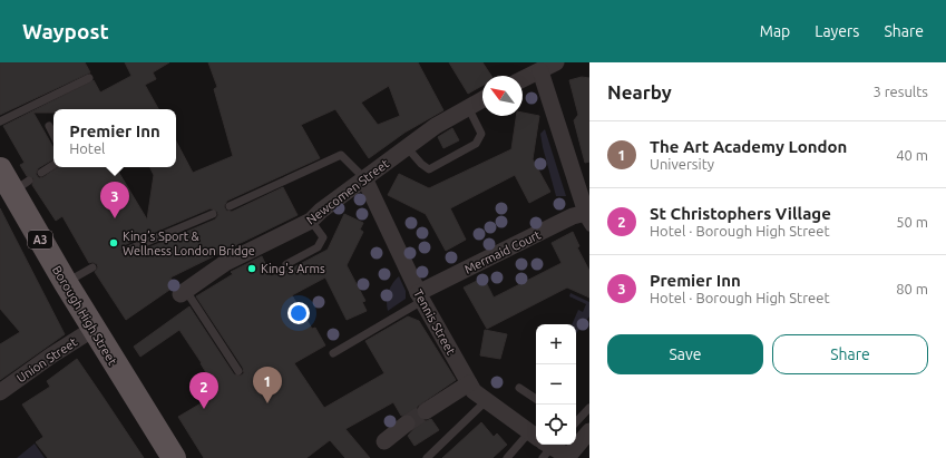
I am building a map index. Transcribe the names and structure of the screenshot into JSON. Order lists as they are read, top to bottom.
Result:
{
  "streets": {
    "main road": ["A3", "Borough High Street"],
    "street": [
      "Newcomen Street",
      "Mermaid Court",
      "Tennis Street",
      "Union Street"
    ]
  },
  "crossings": [
    ["Newcomen Street", "Tennis Street"],
    ["Mermaid Court", "Tennis Street"],
    ["Borough High Street", "Union Street"]
  ],
  "places": ["King’s Sport & Wellness London Bridge", "King's Arms"],
  "north": "top left",
  "page": {
    "header": "Waypost",
    "nav": ["Map", "Layers", "Share"],
    "heading": ["Nearby", "3 results"],
    "popup": ["Premier Inn", "Hotel"],
    "list": [
      {
        "mark": "1",
        "name": "The Art Academy London",
        "note": "University",
        "value": "40 m"
      },
      {
        "mark": "2",
        "name": "St Christophers Village",
        "note": "Hotel · Borough High Street",
        "value": "50 m"
      },
      {
        "mark": "3",
        "name": "Premier Inn",
        "note": "Hotel · Borough High Street",
        "value": "80 m"
      }
    ],
    "pins": ["3", "1", "2"],
    "buttons": ["Save", "Share"],
    "map_buttons": ["+", "−"]
  }
}
